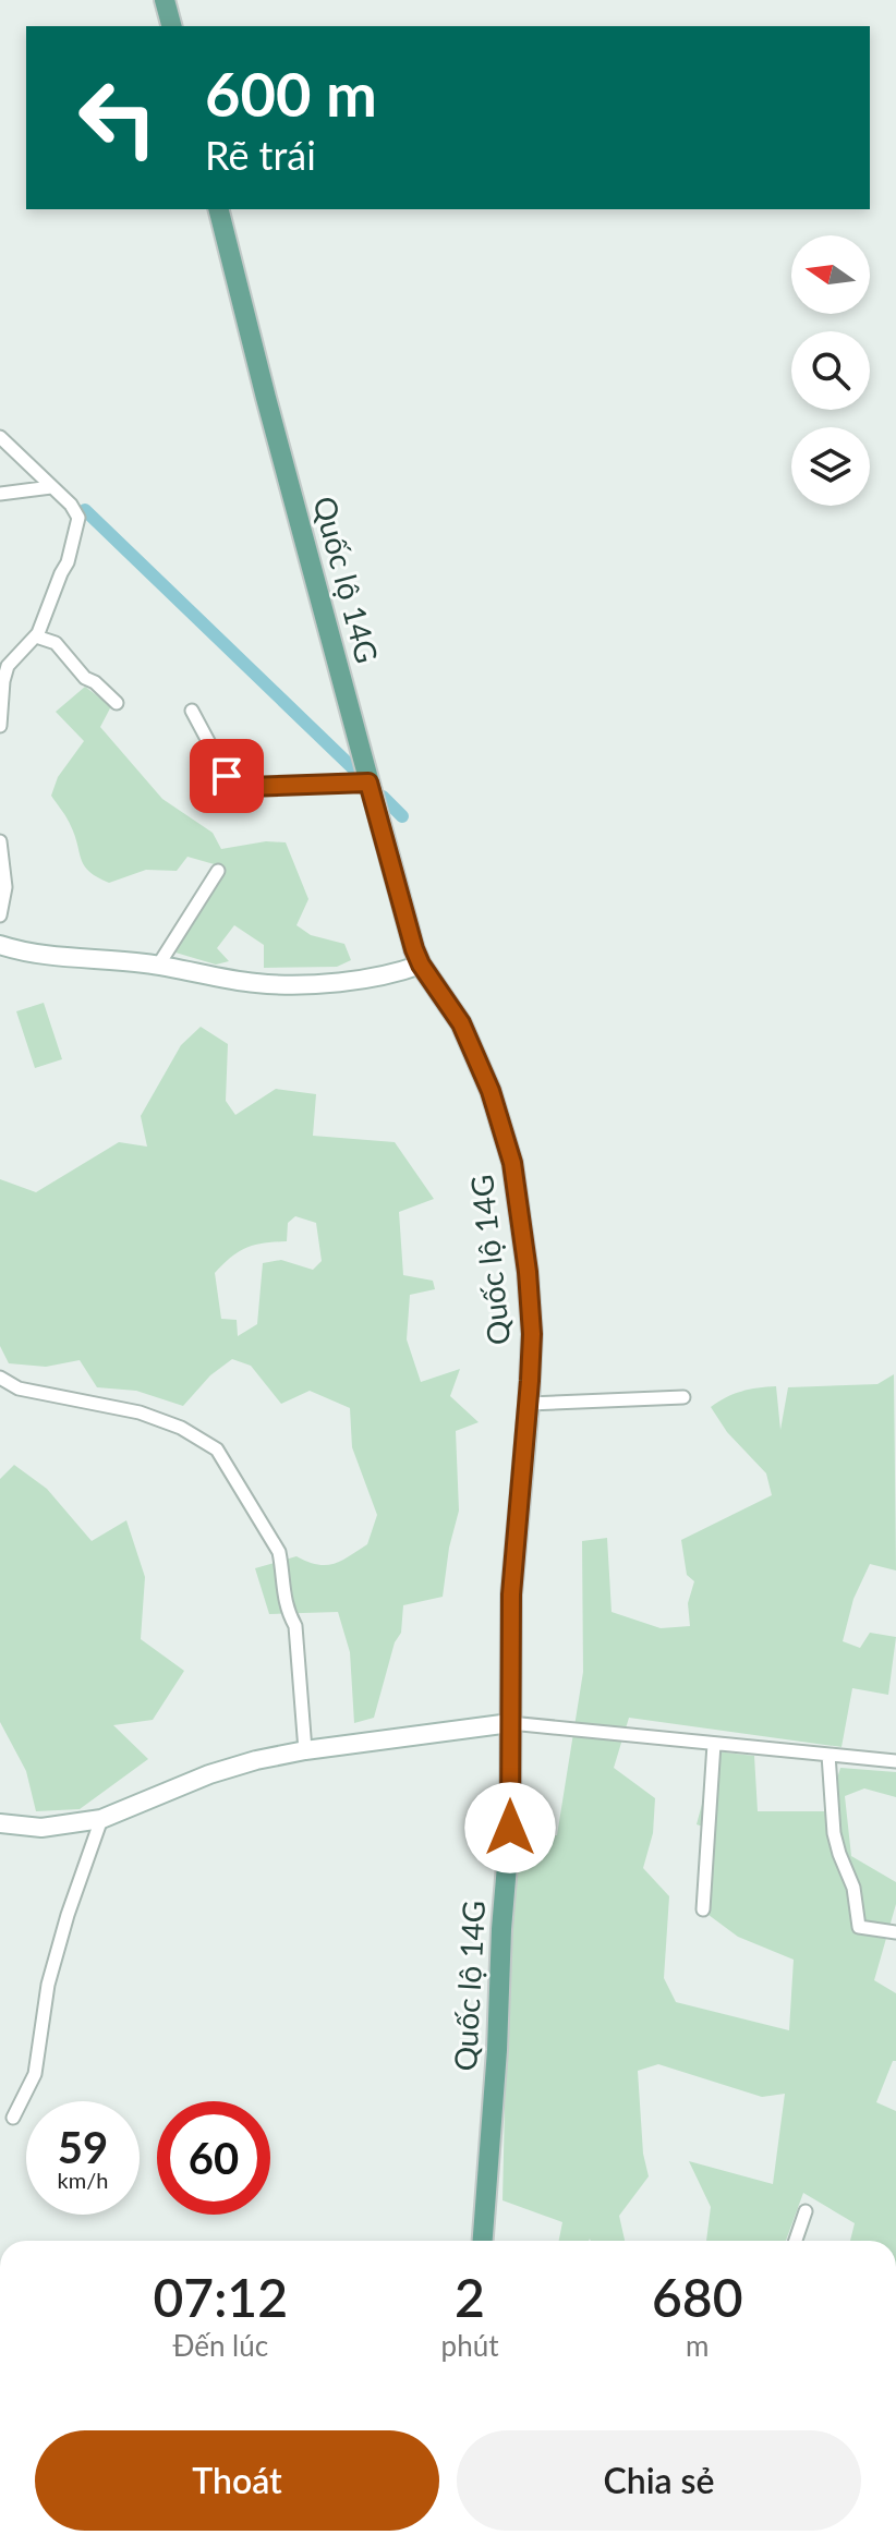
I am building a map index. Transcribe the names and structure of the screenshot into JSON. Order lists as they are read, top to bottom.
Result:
{
  "streets": {
    "main road": ["Quốc lộ 14G"]
  },
  "north": "left",
  "page": {
    "turn": ["600 m", "Rẽ trái"],
    "speed": "59 km/h",
    "limit": "60",
    "eta": [
      "07:12",
      "Đến lúc",
      "2",
      "phút",
      "680",
      "m"
    ],
    "buttons": ["Thoát", "Chia sẻ"]
  }
}
